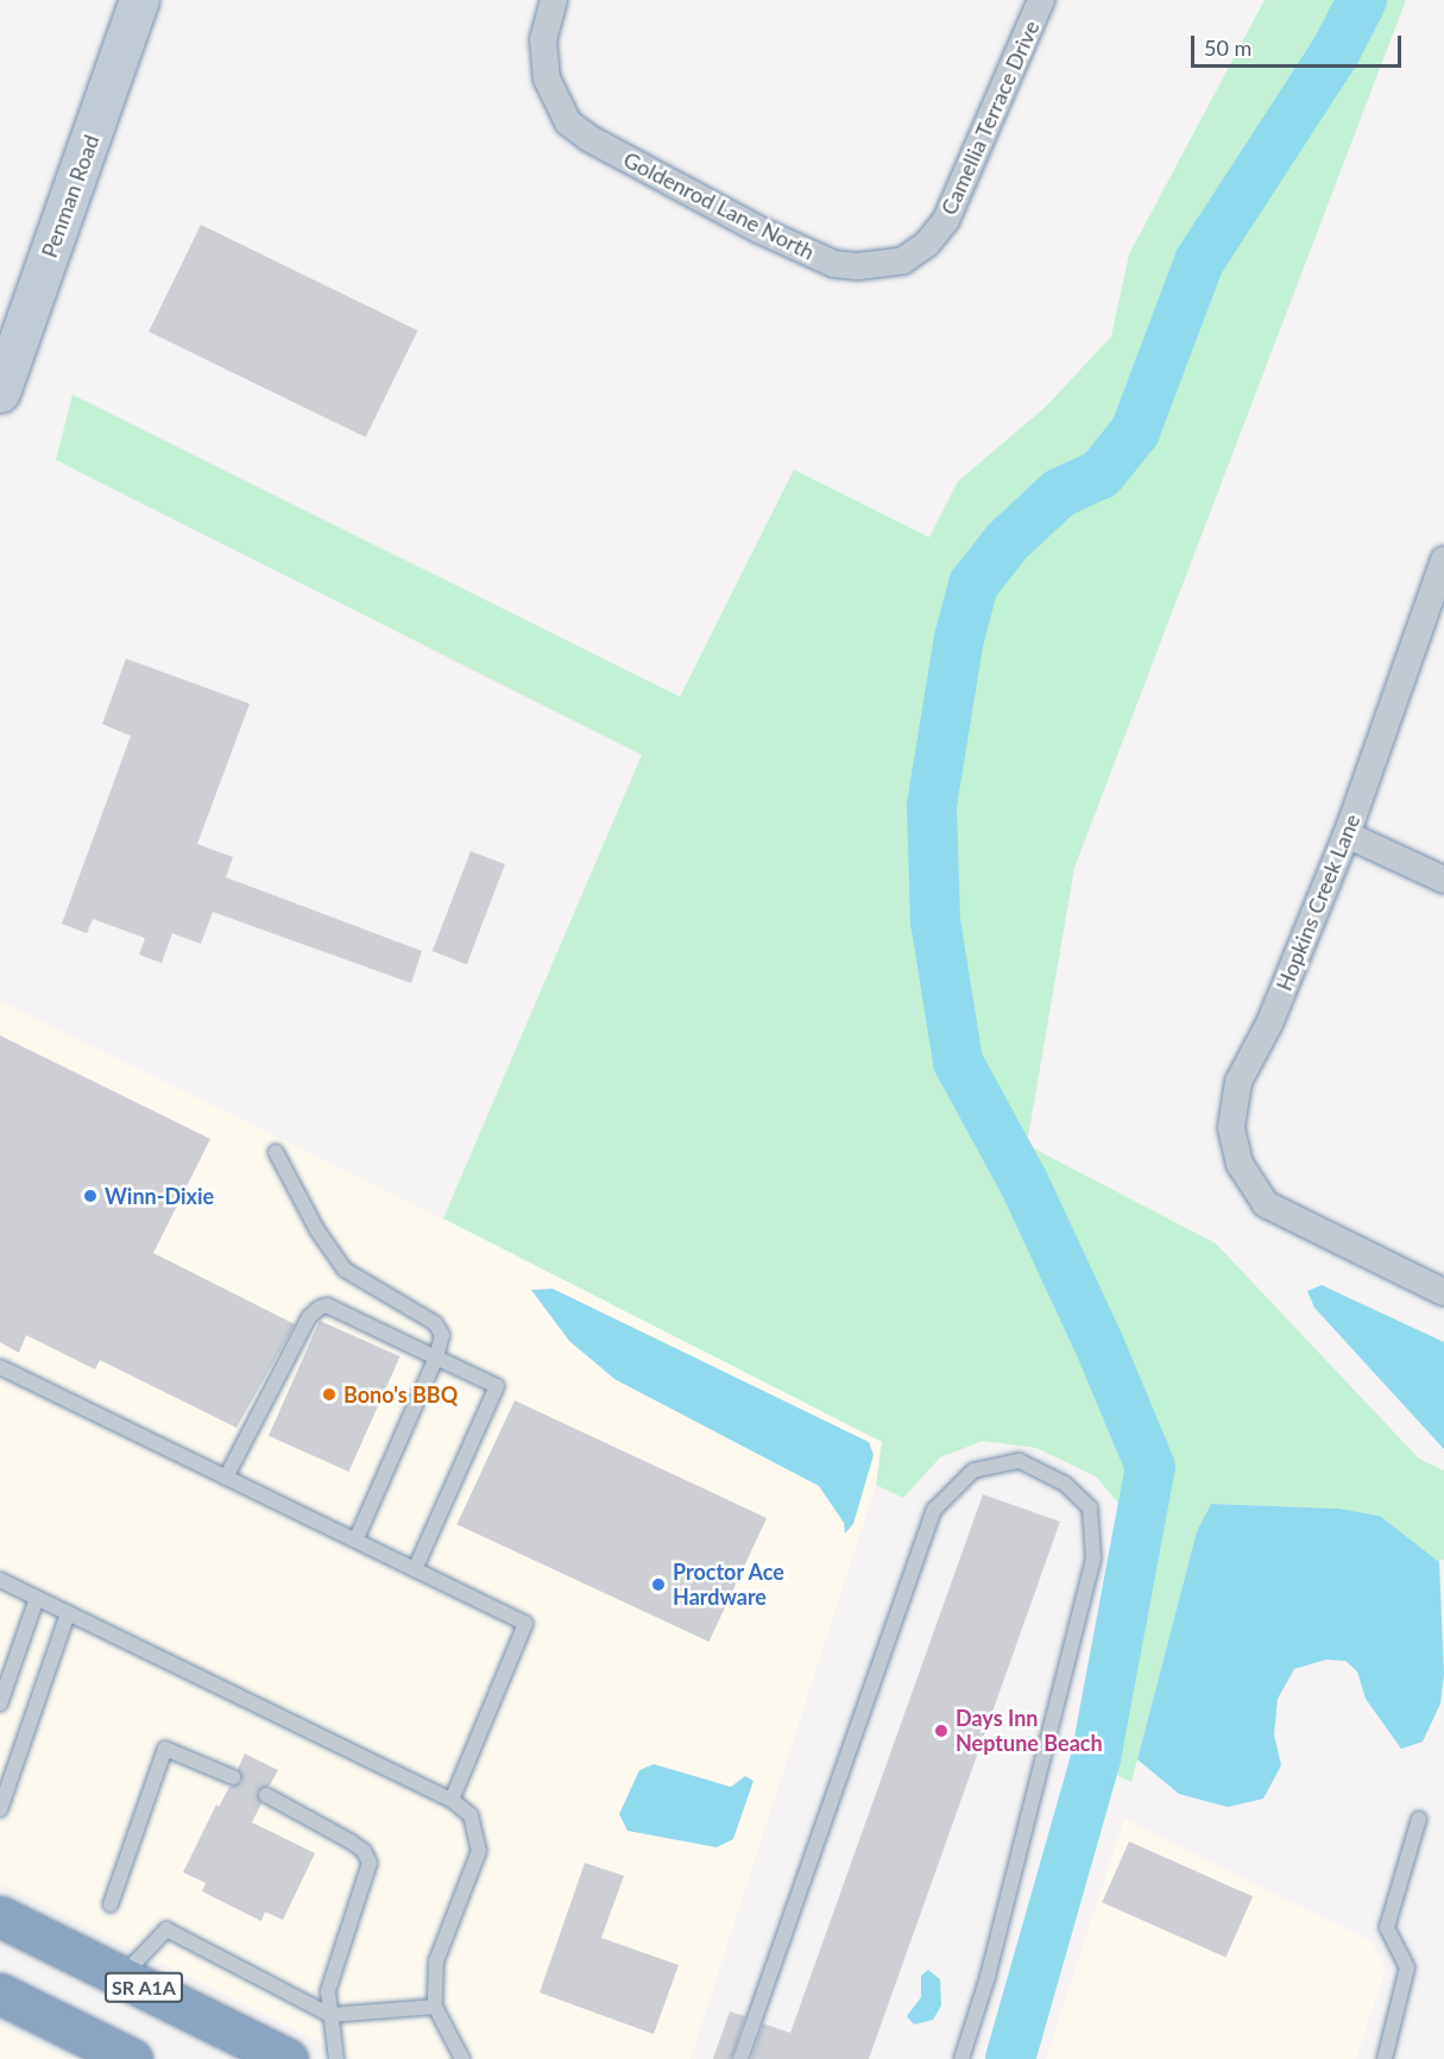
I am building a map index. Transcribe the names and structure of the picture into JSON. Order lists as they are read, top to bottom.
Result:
{
  "streets": {
    "highway": ["SR A1A"],
    "street": [
      "Camellia Terrace Drive",
      "Penman Road",
      "Goldenrod Lane North",
      "Hopkins Creek Lane"
    ]
  },
  "crossings": [
    ["Camellia Terrace Drive", "Goldenrod Lane North"]
  ],
  "places": [
    "Winn-Dixie",
    "Bono's BBQ",
    "Proctor Ace Hardware",
    "Days Inn Neptune Beach"
  ],
  "scale_bar": "50 m"
}
